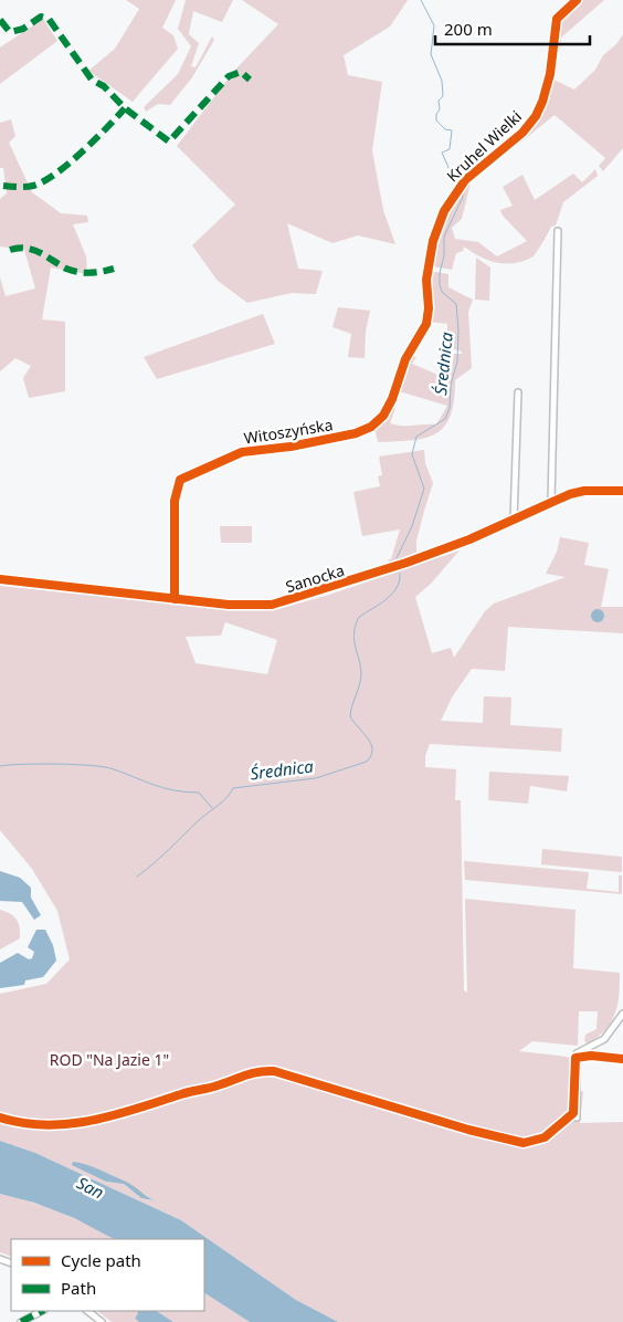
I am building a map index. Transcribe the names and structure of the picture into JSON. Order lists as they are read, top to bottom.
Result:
{
  "streets": {
    "main road": ["Sanocka"],
    "street": ["Kruhel Wielki", "Witoszyńska"]
  },
  "crossings": [
    ["Kruhel Wielki", "Witoszyńska"],
    ["Witoszyńska", "Sanocka"]
  ],
  "water": ["Średnica", "San"],
  "parks": ["ROD \"Na Jazie 1\""],
  "legend": ["Cycle path", "Path"],
  "scale_bar": "200 m"
}
